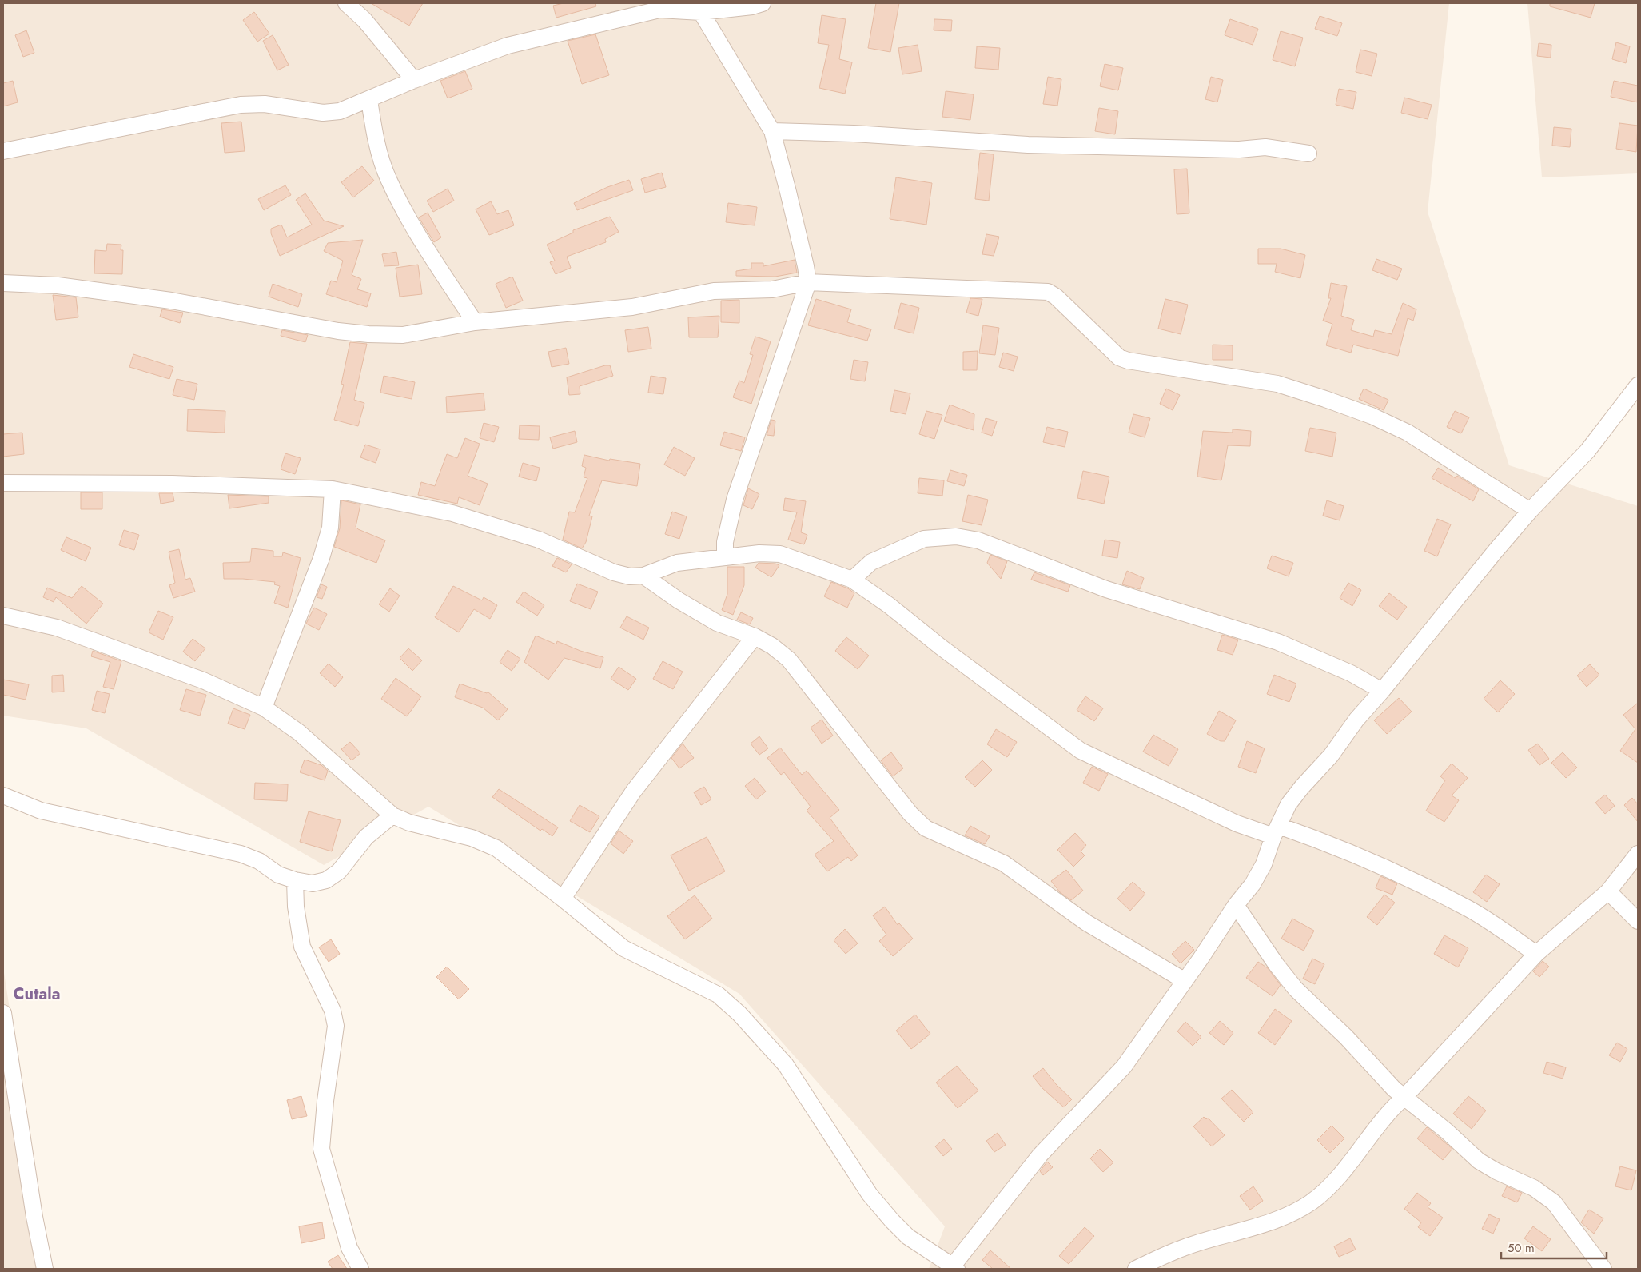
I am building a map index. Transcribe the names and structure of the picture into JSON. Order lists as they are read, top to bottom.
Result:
{
  "districts": ["Cutala"],
  "scale_bar": "50 m"
}
